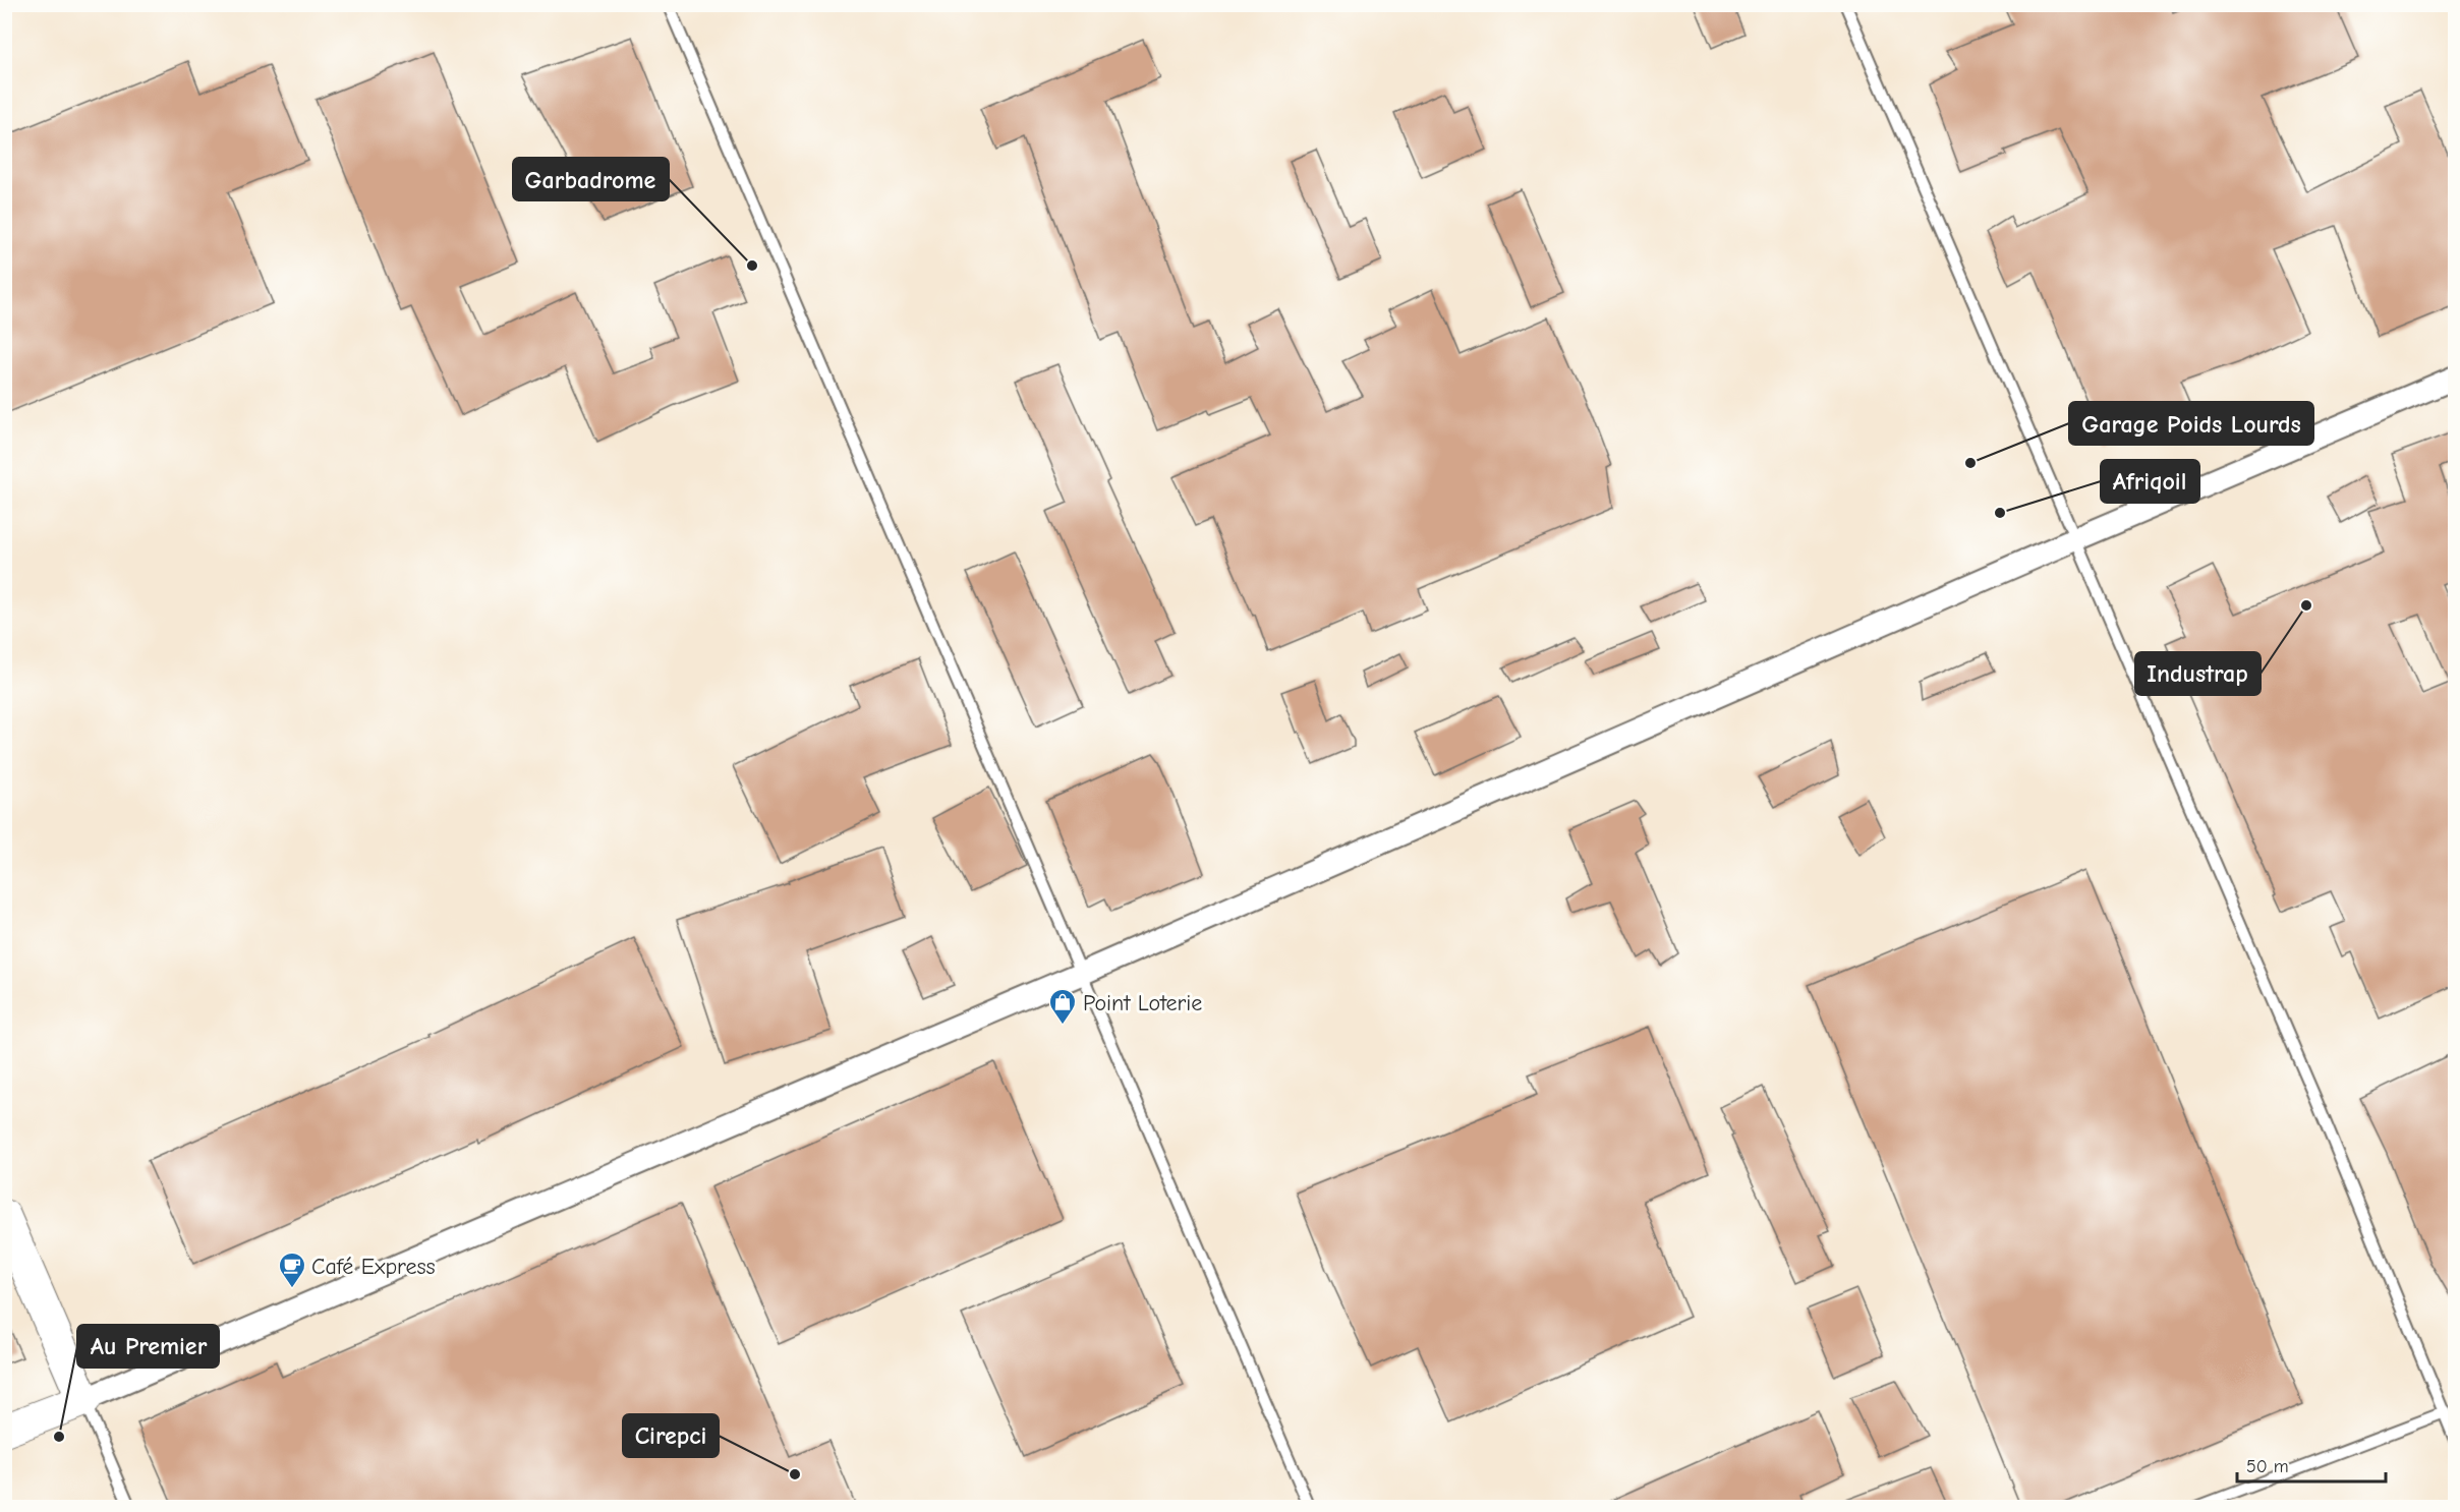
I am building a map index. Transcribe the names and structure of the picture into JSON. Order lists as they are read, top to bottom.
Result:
{
  "places": {
    "other": [
      "Garbadrome",
      "Garage Poids Lourds",
      "Afriqoil",
      "Industrap",
      "Au Premier",
      "Cirepci"
    ],
    "shop": ["Point Loterie"],
    "cafe": ["Café Express"]
  },
  "scale_bar": "50 m"
}
